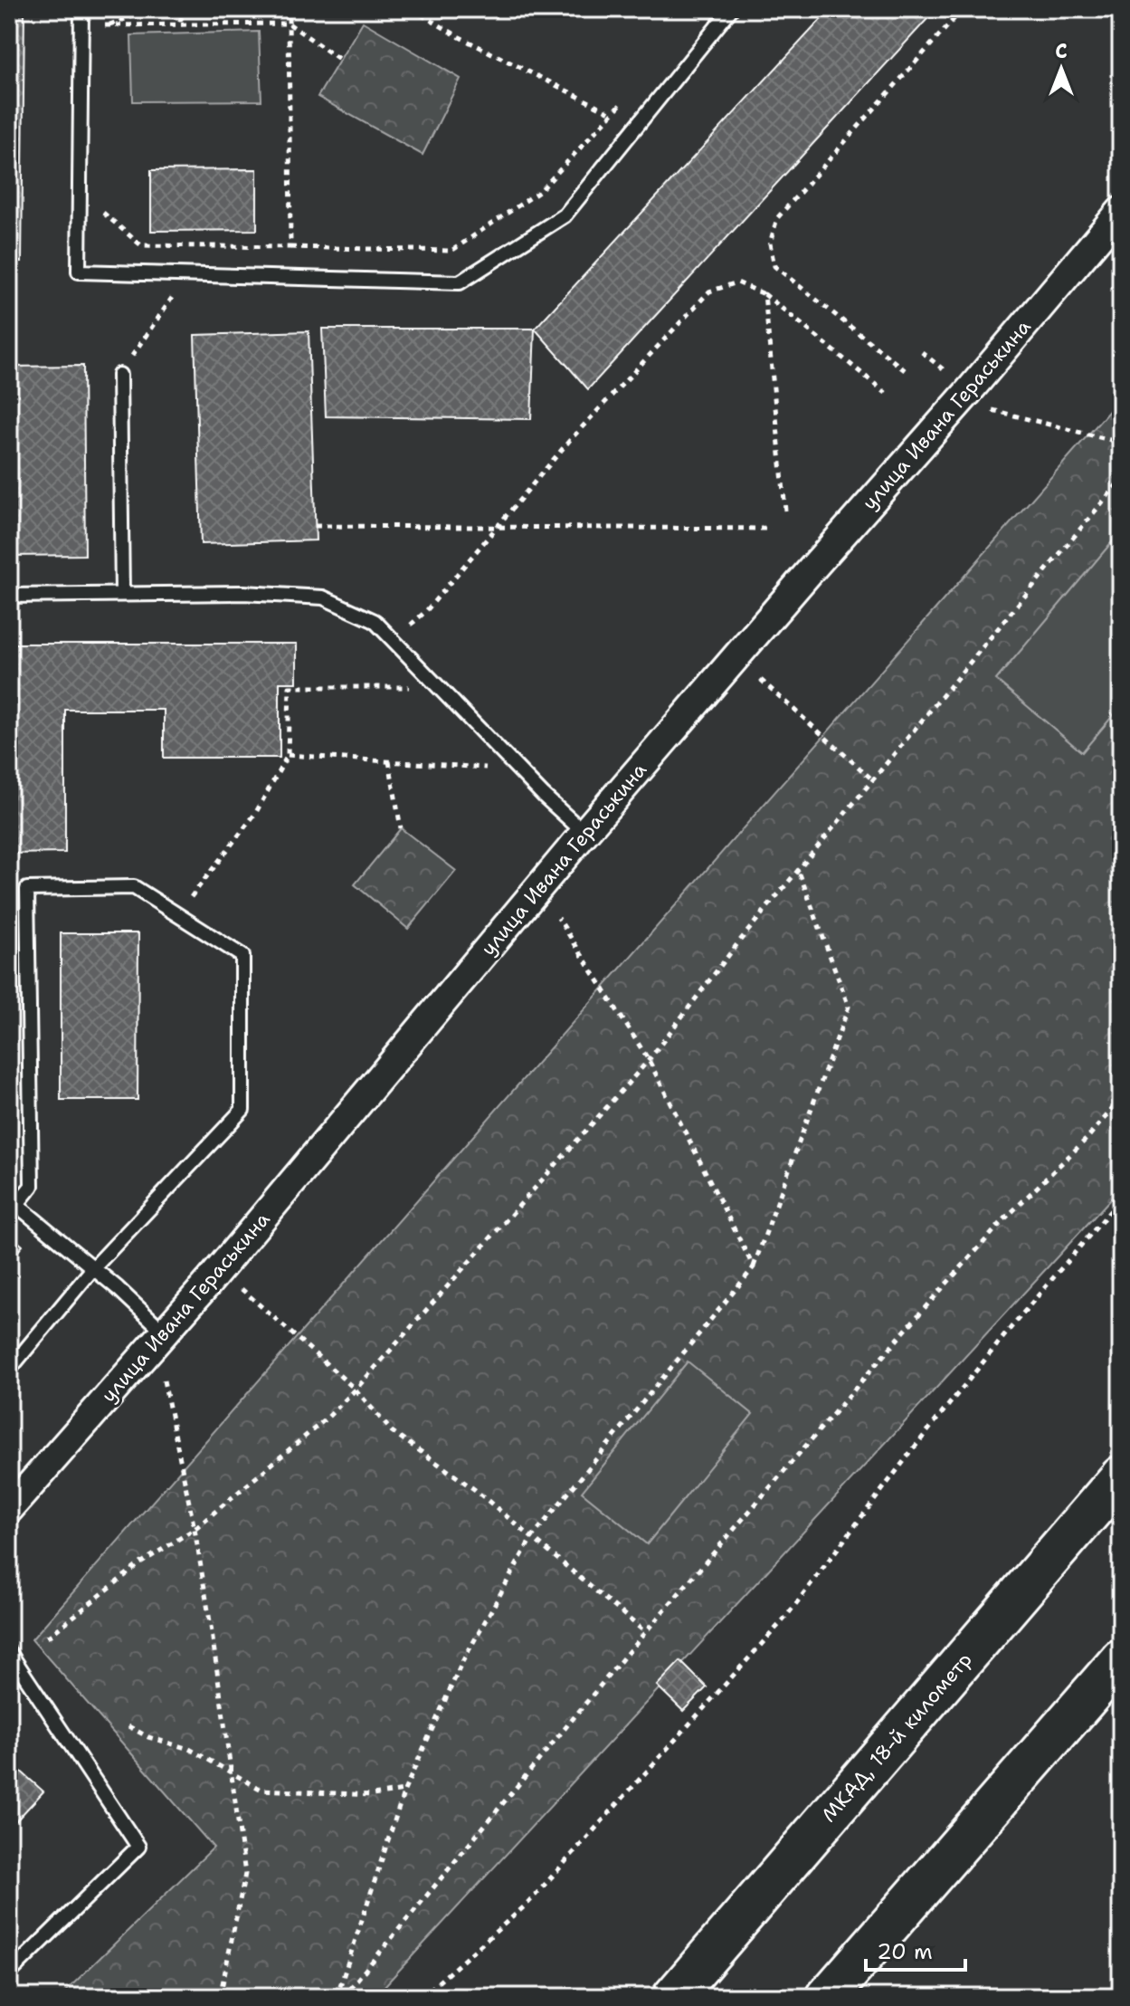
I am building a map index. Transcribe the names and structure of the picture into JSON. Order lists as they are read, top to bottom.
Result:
{
  "streets": {
    "highway": ["МКАД, 18-й километр"],
    "street": ["улица Ивана Гераськина"]
  },
  "scale_bar": "20 m",
  "north": "top"
}
